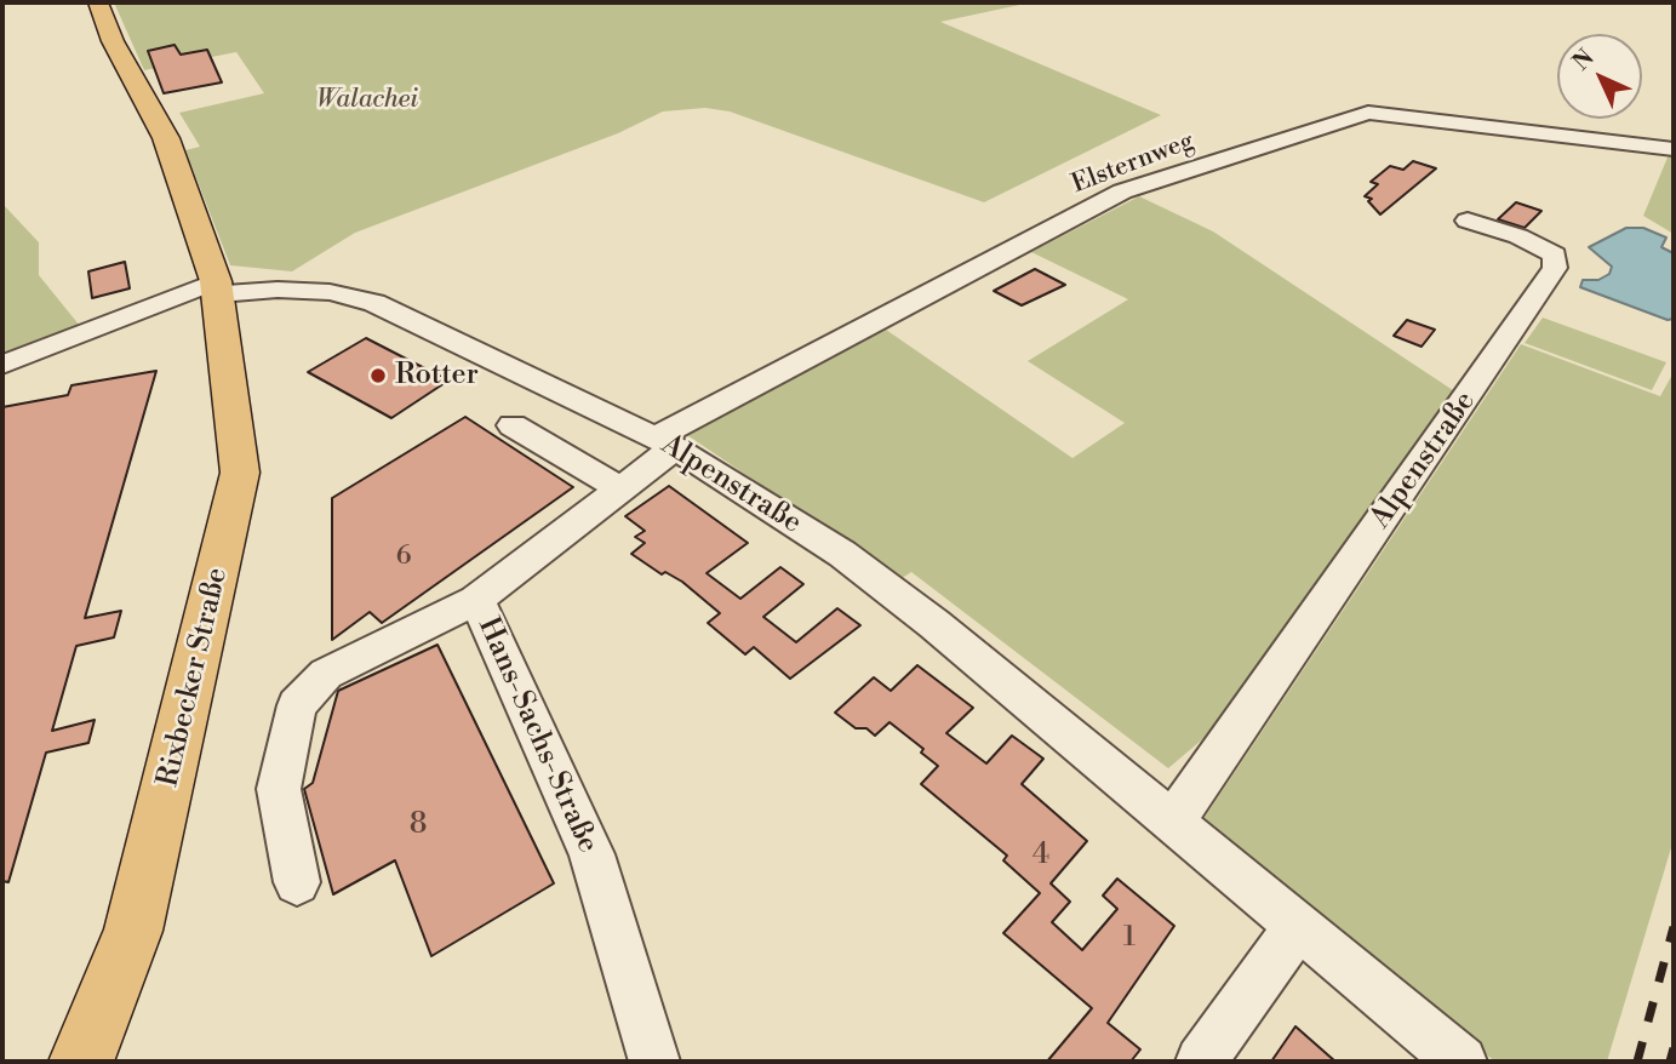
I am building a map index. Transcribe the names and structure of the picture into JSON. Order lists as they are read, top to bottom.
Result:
{
  "streets": {
    "main road": ["Rixbecker Straße"],
    "street": ["Elsternweg", "Alpenstraße", "Hans-Sachs-Straße"]
  },
  "crossings": [
    ["Elsternweg", "Alpenstraße"],
    ["Elsternweg", "Hans-Sachs-Straße"],
    ["Alpenstraße", "Rixbecker Straße"],
    ["Alpenstraße", "Hans-Sachs-Straße"]
  ],
  "parks": ["Walachei"],
  "places": ["Rotter"],
  "house_numbers": [
    "6",
    "8",
    "4",
    "1"
  ],
  "north": "top left"
}
